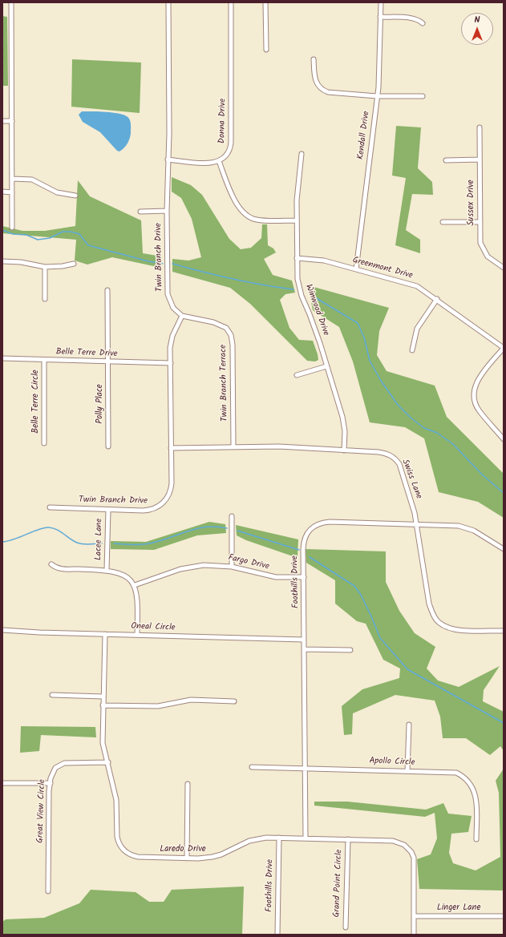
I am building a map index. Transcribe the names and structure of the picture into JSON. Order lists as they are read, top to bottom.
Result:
{
  "streets": {
    "street": [
      "Donna Drive",
      "Kendall Drive",
      "Sussex Drive",
      "Twin Branch Drive",
      "Greenmont Drive",
      "Winwood Drive",
      "Belle Terre Drive",
      "Twin Branch Terrace",
      "Belle Terre Circle",
      "Polly Place",
      "Swiss Lane",
      "Lacee Lane",
      "Fargo Drive",
      "Foothills Drive",
      "Oneal Circle",
      "Apollo Circle",
      "Great View Circle",
      "Laredo Drive",
      "Grand Point Circle",
      "Linger Lane"
    ]
  },
  "crossings": [
    ["Kendall Drive", "Greenmont Drive"],
    ["Twin Branch Drive", "Belle Terre Drive"],
    ["Twin Branch Drive", "Twin Branch Terrace"],
    ["Twin Branch Drive", "Swiss Lane"],
    ["Twin Branch Drive", "Lacee Lane"],
    ["Greenmont Drive", "Winwood Drive"],
    ["Winwood Drive", "Swiss Lane"],
    ["Belle Terre Drive", "Belle Terre Circle"],
    ["Belle Terre Drive", "Polly Place"],
    ["Twin Branch Terrace", "Swiss Lane"],
    ["Swiss Lane", "Foothills Drive"],
    ["Fargo Drive", "Foothills Drive"],
    ["Foothills Drive", "Oneal Circle"],
    ["Foothills Drive", "Apollo Circle"],
    ["Foothills Drive", "Laredo Drive"],
    ["Oneal Circle", "Laredo Drive"],
    ["Great View Circle", "Laredo Drive"],
    ["Laredo Drive", "Grand Point Circle"],
    ["Laredo Drive", "Linger Lane"]
  ],
  "north": "top"
}
